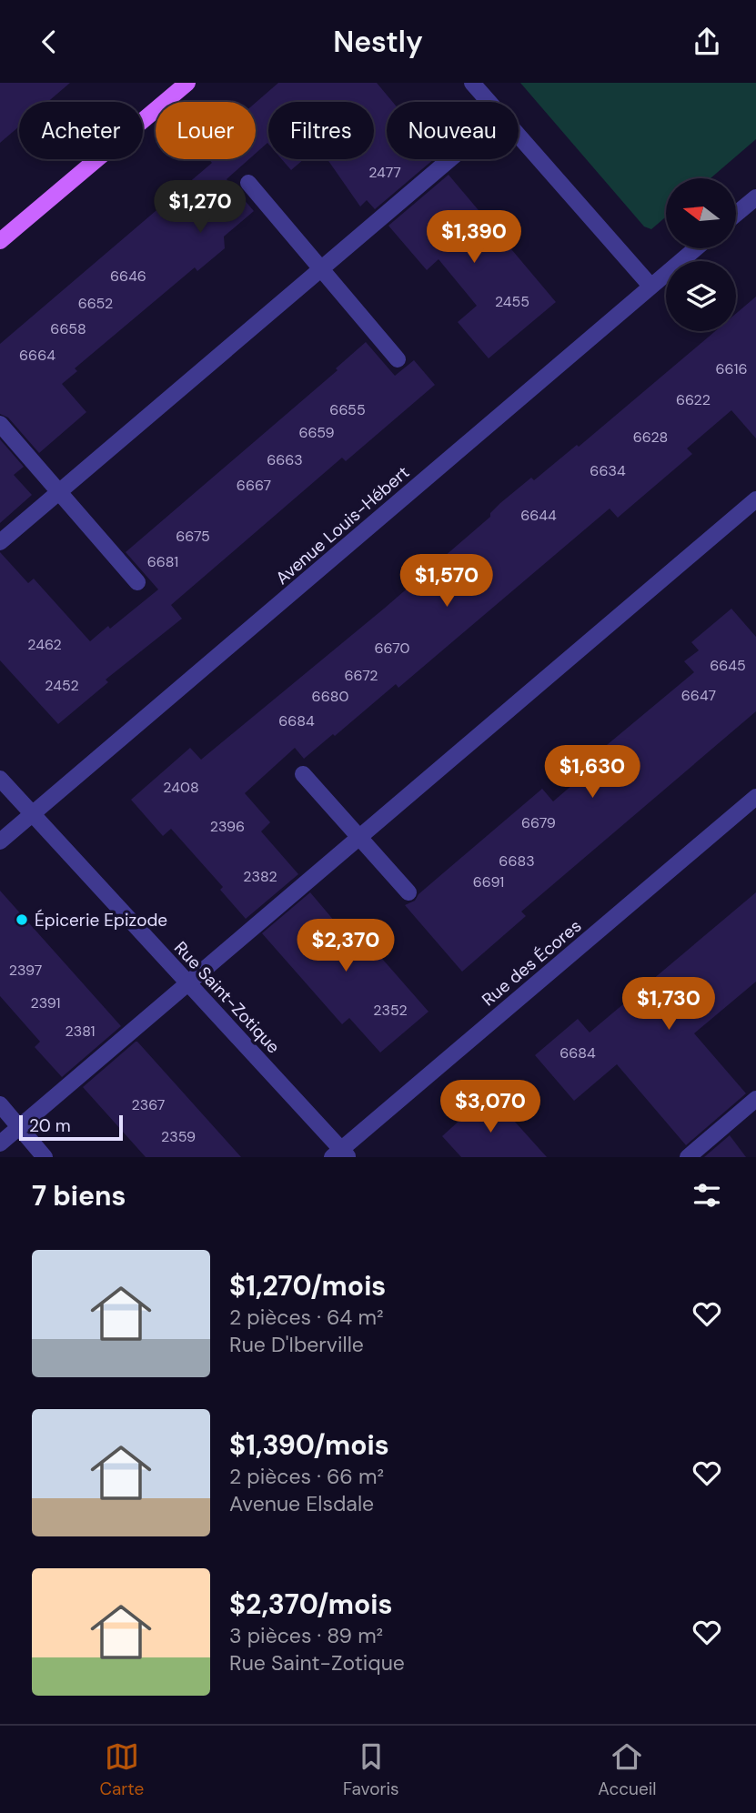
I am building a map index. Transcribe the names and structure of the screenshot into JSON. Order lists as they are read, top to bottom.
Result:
{
  "streets": {
    "street": ["Avenue Louis-Hébert", "Rue des Écores", "Rue Saint-Zotique"]
  },
  "crossings": [
    ["Avenue Louis-Hébert", "Rue Saint-Zotique"],
    ["Rue des Écores", "Rue Saint-Zotique"]
  ],
  "places": ["Épicerie Epizode"],
  "house_numbers": [
    "2477",
    "6646",
    "2455",
    "6652",
    "6658",
    "6664",
    "6616",
    "6622",
    "6655",
    "6659",
    "6628",
    "6663",
    "6634",
    "6667",
    "6644",
    "6675",
    "6681",
    "2462",
    "6670",
    "6645",
    "6672",
    "2452",
    "6647",
    "6680",
    "6684",
    "2408",
    "6679",
    "2396",
    "6683",
    "2382",
    "6691",
    "2397",
    "2391",
    "2352",
    "2381",
    "6684",
    "2367",
    "2359"
  ],
  "scale_bar": "20 m",
  "north": "left",
  "page": {
    "header": "Nestly",
    "chip": [
      "Acheter",
      "Louer",
      "Filtres",
      "Nouveau"
    ],
    "price": [
      "$1,270",
      "$1,390",
      "$1,570",
      "$1,630",
      "$2,370",
      "$1,730",
      "$3,070"
    ],
    "scale": "20 m",
    "heading": "7 biens",
    "list": [
      {
        "name": "$1,270/mois",
        "note": "2 pièces · 64 m² · Rue D'Iberville"
      },
      {
        "name": "$1,390/mois",
        "note": "2 pièces · 66 m² · Avenue Elsdale"
      },
      {
        "name": "$2,370/mois",
        "note": "3 pièces · 89 m² · Rue Saint-Zotique"
      }
    ],
    "tabs": ["Carte", "Favoris", "Accueil"]
  }
}
